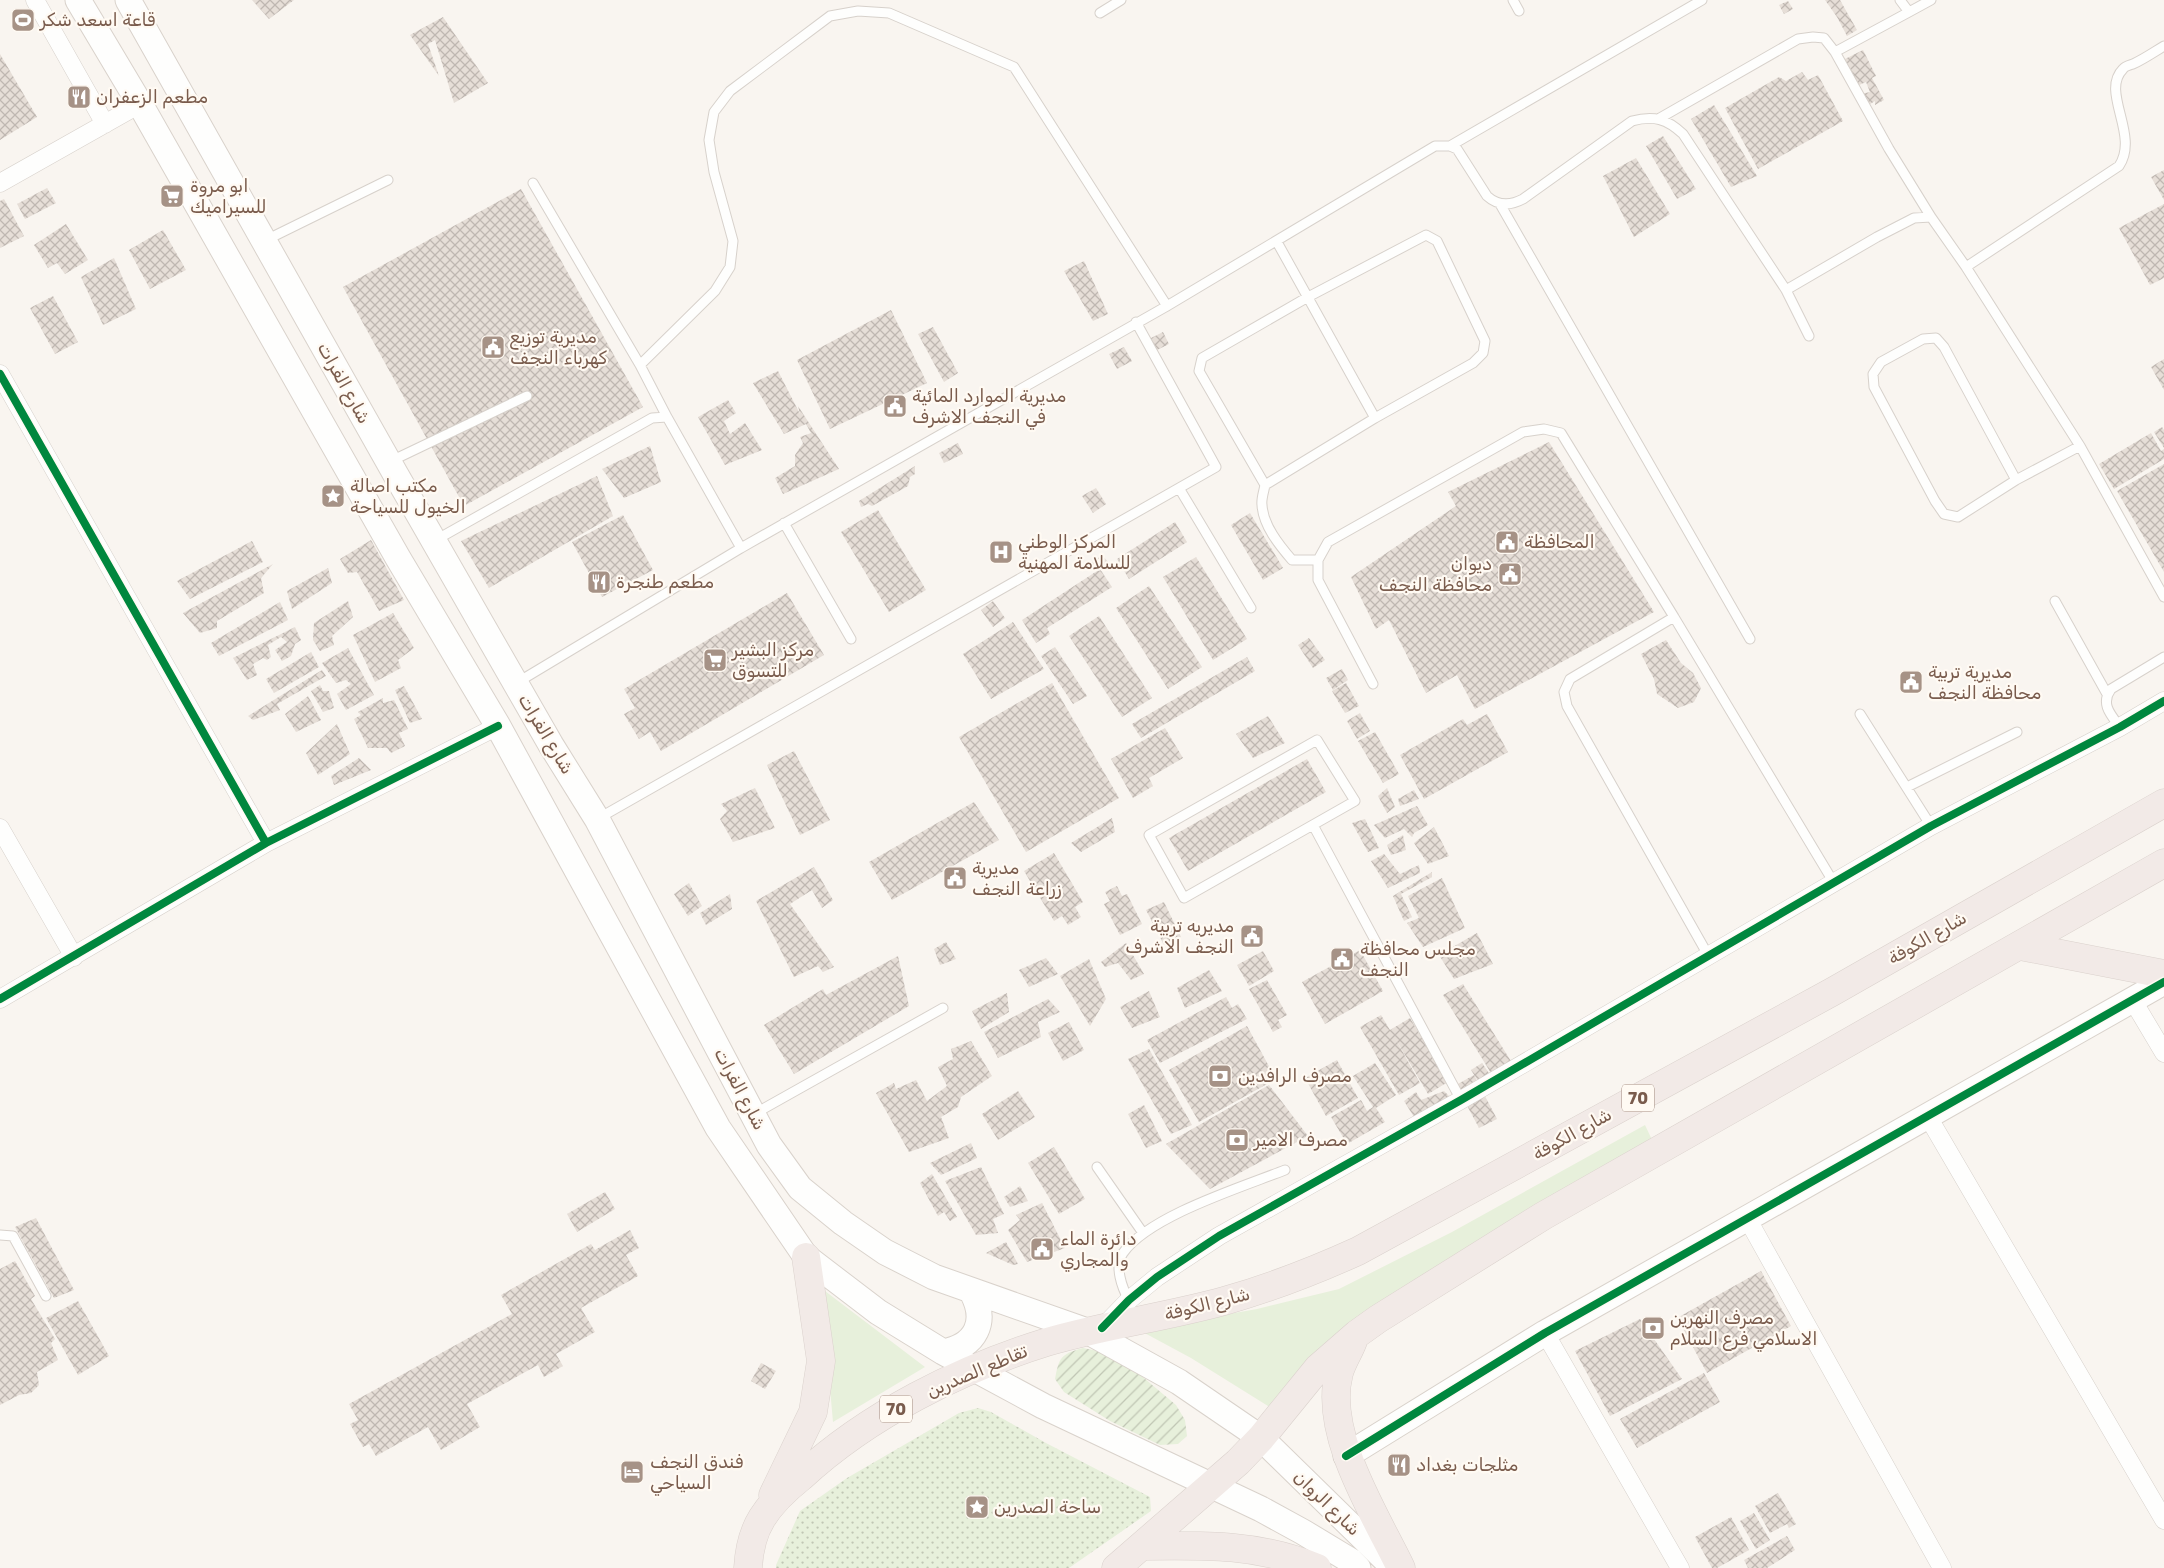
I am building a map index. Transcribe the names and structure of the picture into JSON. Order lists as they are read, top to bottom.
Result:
{
  "streets": {
    "highway": ["شارع الكوفة", "70", "تقاطع الصدرين"],
    "main road": ["شارع الفرات", "شارع الروان"]
  },
  "crossings": [
    ["شارع الفرات", "شارع الكوفة"],
    ["شارع الفرات", "تقاطع الصدرين"],
    ["شارع الفرات", "شارع الروان"],
    ["شارع الكوفة", "تقاطع الصدرين"],
    ["شارع الكوفة", "شارع الروان"],
    ["تقاطع الصدرين", "شارع الروان"]
  ],
  "places": {
    "sports": ["قاعة اسعد شكر"],
    "restaurant": ["مطعم الزعفران", "مطعم طنجرة", "مثلجات بغداد"],
    "supermarket": ["ابو مروة للسيراميك", "مركز البشير للتسوق"],
    "public building": [
      "مديرية توزيع كهرباء النجف",
      "مديرية الموارد المائية في النجف الاشرف",
      "المحافظة",
      "ديوان محافظة النجف",
      "مديرية تربية محافظة النجف",
      "مديرية زراعة النجف",
      "مديريه تربية النجف الاشرف",
      "مجلس محافظة النجف",
      "دائرة الماء والمجاري"
    ],
    "place": ["مكتب اصالة الخيول للسياحة", "ساحة الصدرين"],
    "hospital": ["المركز الوطني للسلامة المهنية"],
    "bank": ["مصرف الرافدين", "مصرف الامير", "مصرف النهرين الاسلامي فرع السلام"],
    "hotel": ["فندق النجف السياحي"]
  }
}
